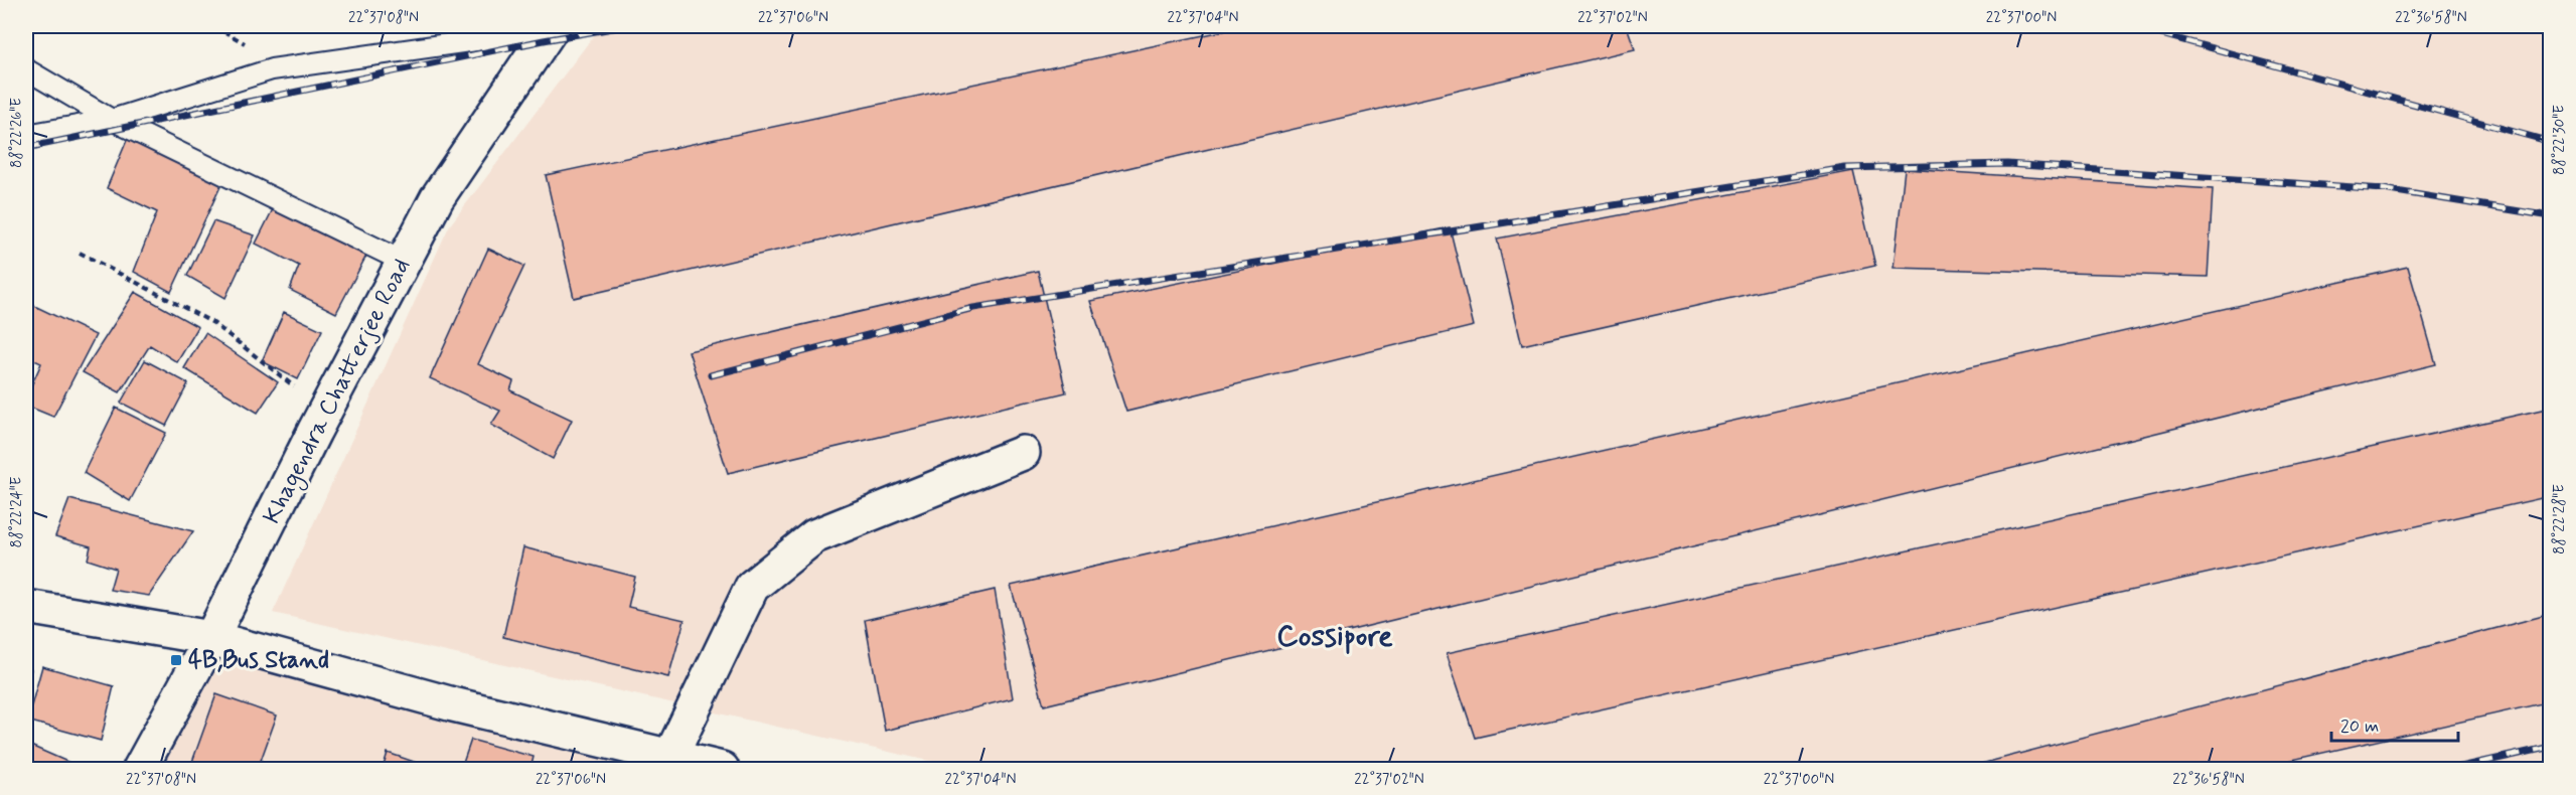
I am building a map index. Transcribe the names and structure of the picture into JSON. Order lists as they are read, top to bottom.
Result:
{
  "streets": {
    "street": ["Khagendra Chatterjee Road"]
  },
  "districts": ["Cossipore"],
  "places": {
    "transit": ["4B,Bus Stand"]
  },
  "scale_bar": "20 m",
  "coordinates": [
    "22°37'08\"N",
    "22°37'06\"N",
    "22°37'04\"N",
    "22°37'02\"N",
    "22°37'00\"N",
    "22°36'58\"N",
    "88°22'26\"E",
    "88°22'30\"E",
    "88°22'24\"E",
    "88°22'28\"E"
  ]
}
